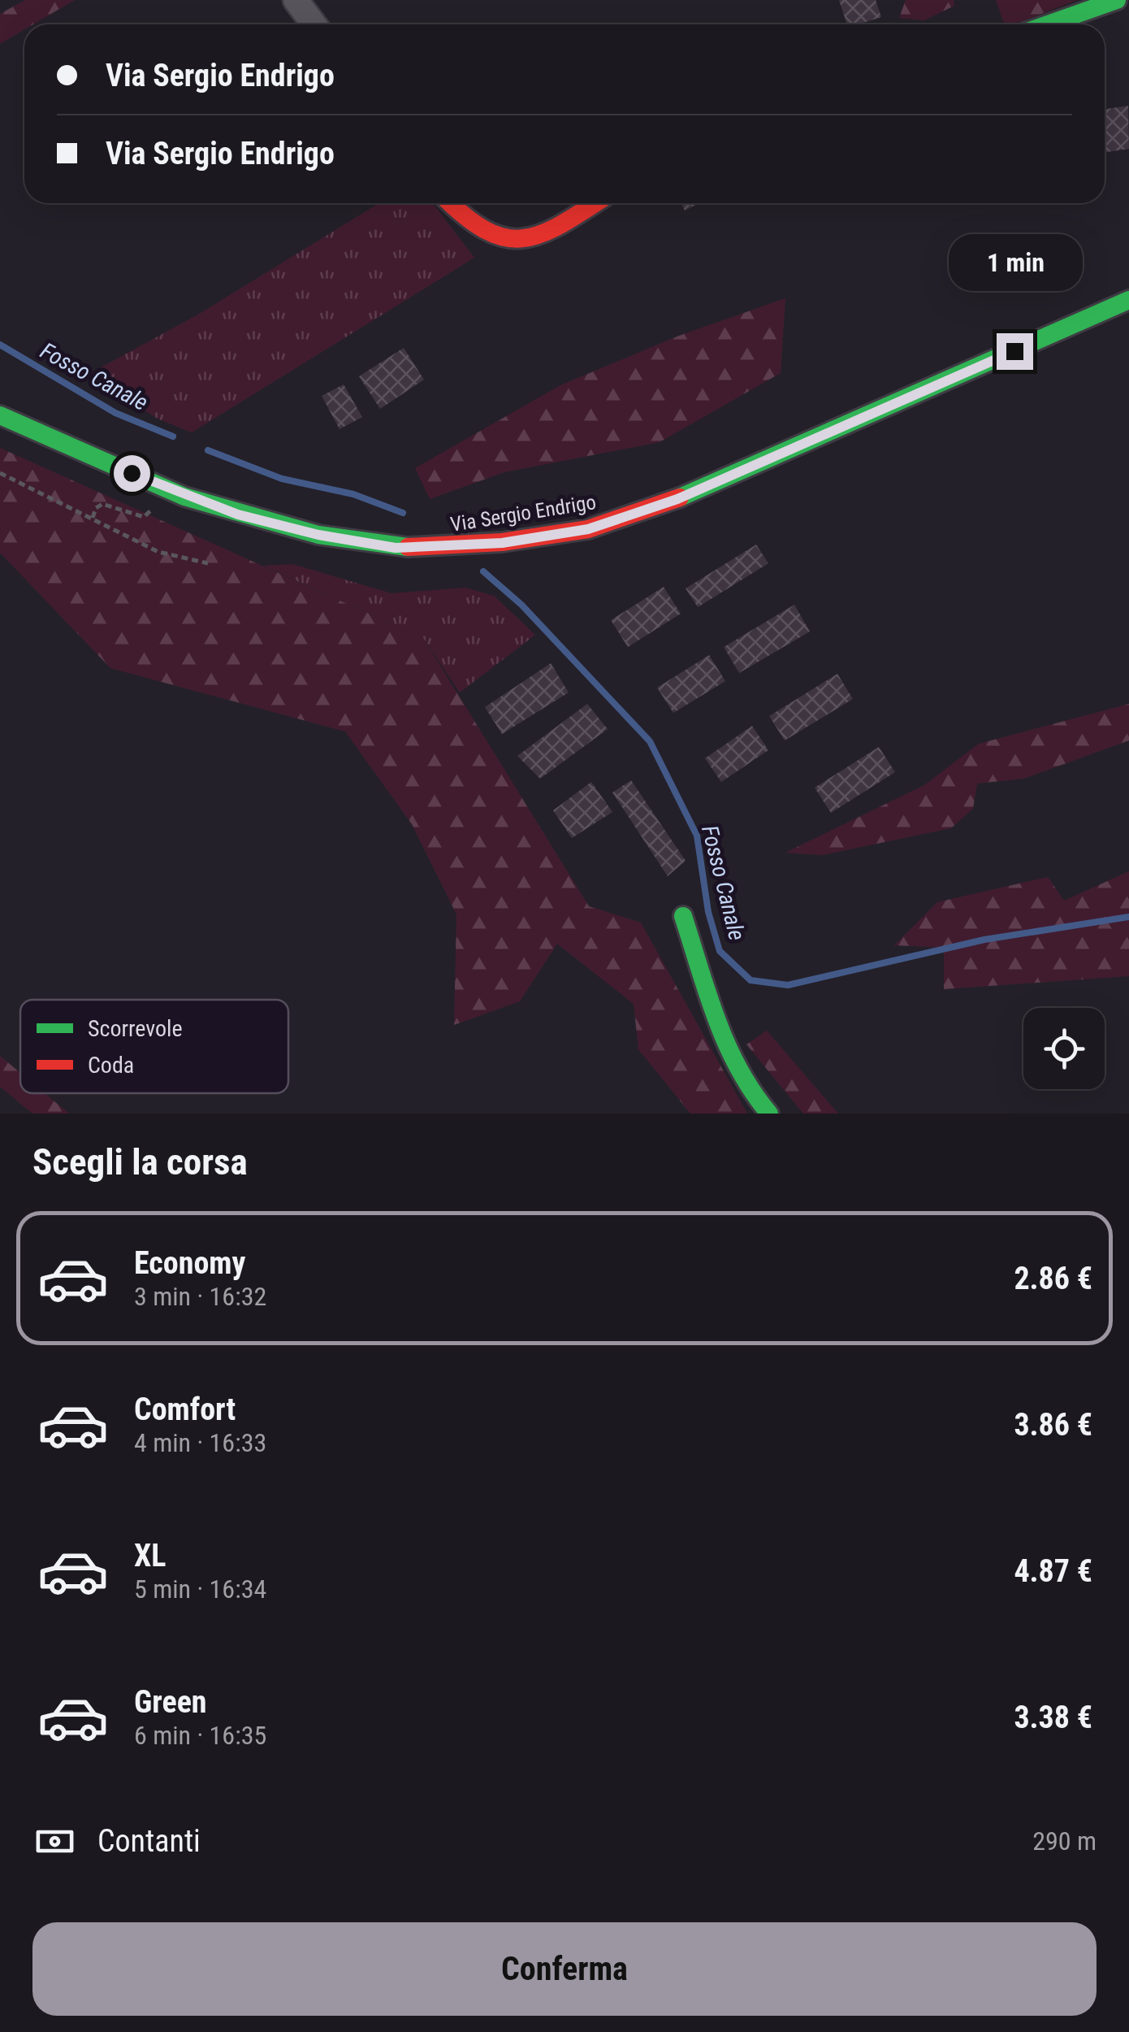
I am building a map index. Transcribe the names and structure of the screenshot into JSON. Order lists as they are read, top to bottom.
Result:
{
  "streets": {
    "street": ["Via Sergio Endrigo"]
  },
  "water": ["Fosso Canale"],
  "legend": ["Scorrevole", "Coda"],
  "page": {
    "banner": ["Via Sergio Endrigo", "Via Sergio Endrigo"],
    "bubble": "1 min",
    "heading": "Scegli la corsa",
    "list": [
      {
        "name": "Economy",
        "note": "3 min · 16:32",
        "value": "2.86 €"
      },
      {
        "name": "Comfort",
        "note": "4 min · 16:33",
        "value": "3.86 €"
      },
      {
        "name": "XL",
        "note": "5 min · 16:34",
        "value": "4.87 €"
      },
      {
        "name": "Green",
        "note": "6 min · 16:35",
        "value": "3.38 €"
      }
    ],
    "pay": ["Contanti", "290 m"],
    "buttons": "Conferma"
  }
}
